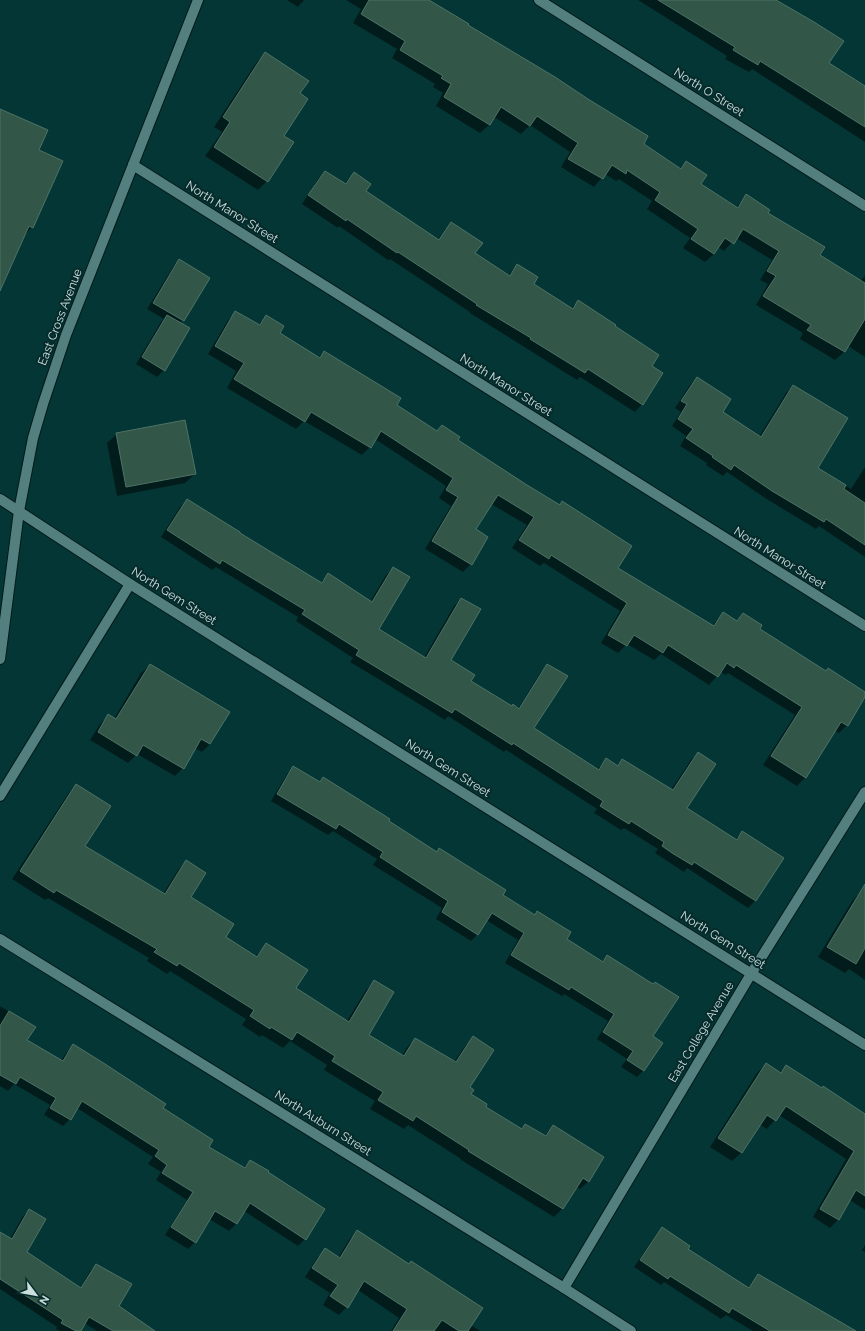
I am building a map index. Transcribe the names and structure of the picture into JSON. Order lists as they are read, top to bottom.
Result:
{
  "streets": {
    "street": [
      "North O Street",
      "North Manor Street",
      "East Cross Avenue",
      "North Gem Street",
      "East College Avenue",
      "North Auburn Street"
    ]
  },
  "crossings": [
    ["North Manor Street", "East Cross Avenue"],
    ["East Cross Avenue", "North Gem Street"],
    ["North Gem Street", "East College Avenue"],
    ["East College Avenue", "North Auburn Street"]
  ],
  "north": "bottom right"
}
